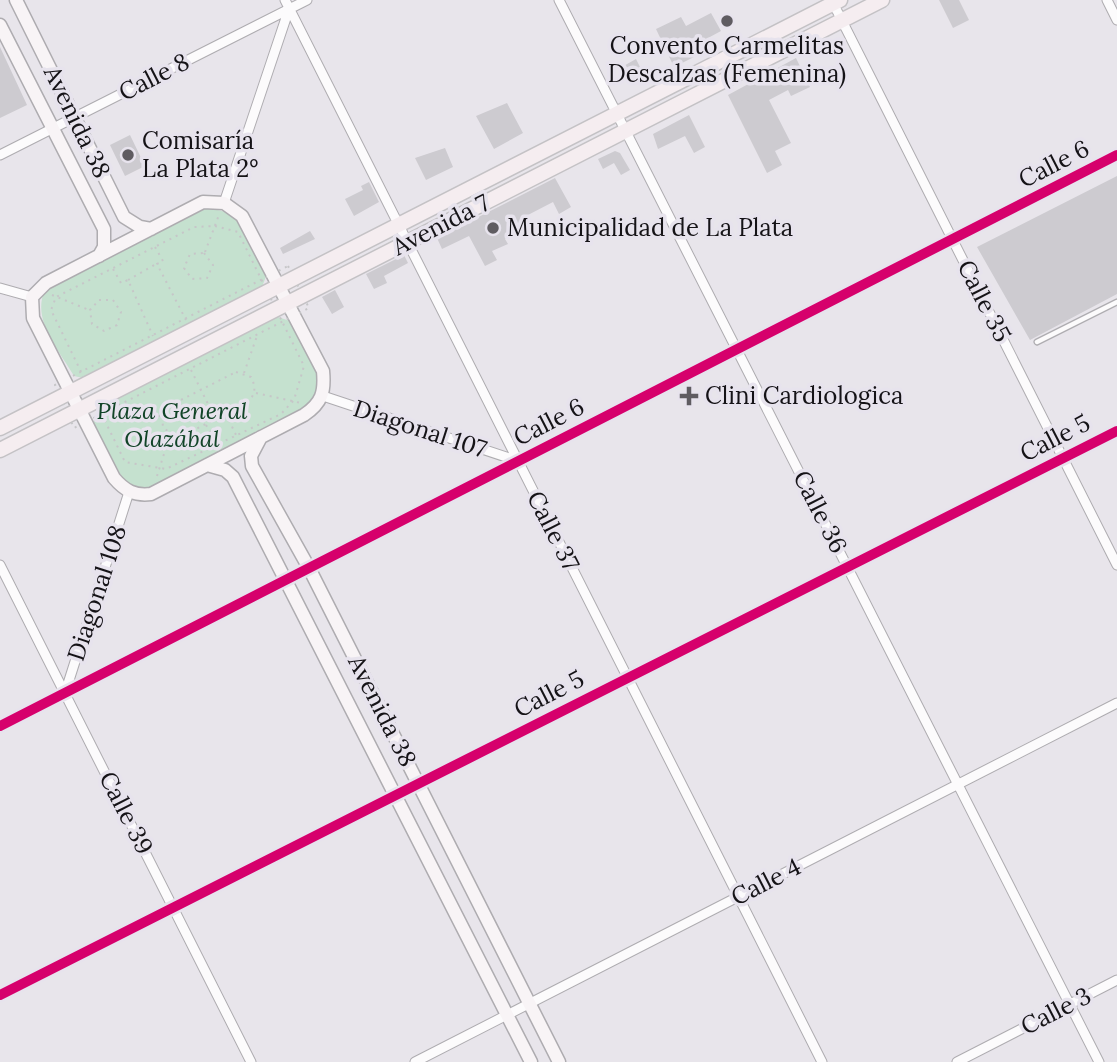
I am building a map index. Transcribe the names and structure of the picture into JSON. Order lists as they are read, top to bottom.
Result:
{
  "streets": {
    "main road": ["Avenida 38", "Avenida 7"],
    "street": [
      "Calle 8",
      "Calle 6",
      "Calle 35",
      "Diagonal 107",
      "Calle 5",
      "Calle 36",
      "Calle 37",
      "Diagonal 108",
      "Calle 39",
      "Calle 4",
      "Calle 3"
    ]
  },
  "crossings": [
    ["Calle 8", "Avenida 38"],
    ["Calle 8", "Calle 37"],
    ["Avenida 38", "Calle 6"],
    ["Avenida 38", "Calle 5"],
    ["Avenida 38", "Calle 4"],
    ["Calle 6", "Calle 35"],
    ["Calle 6", "Diagonal 107"],
    ["Calle 6", "Calle 36"],
    ["Calle 6", "Calle 37"],
    ["Calle 6", "Diagonal 108"],
    ["Calle 6", "Calle 39"],
    ["Avenida 7", "Calle 35"],
    ["Avenida 7", "Calle 36"],
    ["Avenida 7", "Calle 37"],
    ["Calle 35", "Calle 5"],
    ["Diagonal 107", "Calle 37"],
    ["Calle 5", "Calle 36"],
    ["Calle 5", "Calle 37"],
    ["Calle 5", "Calle 39"],
    ["Calle 36", "Calle 4"],
    ["Calle 36", "Calle 3"],
    ["Calle 37", "Calle 4"],
    ["Diagonal 108", "Calle 39"]
  ],
  "parks": ["Plaza General Olazábal"],
  "places": {
    "other": ["Convento Carmelitas Descalzas (Femenina)", "Comisaría La Plata 2°", "Municipalidad de La Plata"],
    "health": ["Clini Cardiologica"]
  }
}
